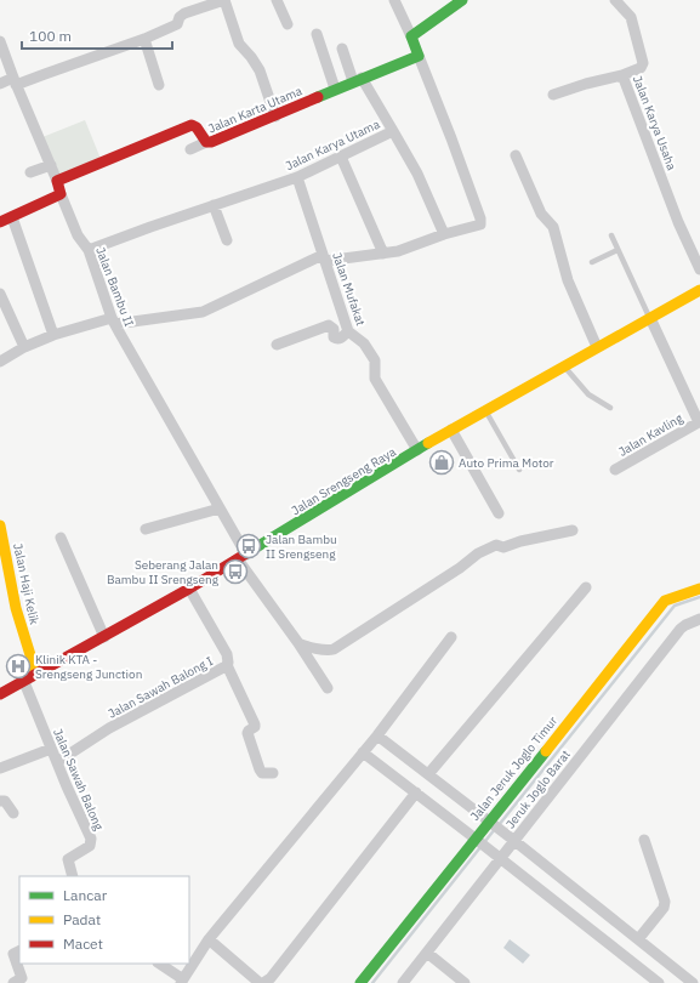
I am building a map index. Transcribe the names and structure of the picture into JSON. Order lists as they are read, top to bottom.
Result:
{
  "streets": {
    "street": [
      "Jalan Karta Utama",
      "Jalan Karya Usaha",
      "Jalan Karya Utama",
      "Jalan Bambu II",
      "Jalan Mufakat",
      "Jalan Kavling",
      "Jalan Srengseng Raya",
      "Jalan Haji Kelik",
      "Jalan Sawah Balong I",
      "Jalan Jeruk Joglo Timur",
      "Jalan Sawah Balong",
      "Jeruk Joglo Barat"
    ]
  },
  "crossings": [
    ["Jalan Karta Utama", "Jalan Karya Utama"],
    ["Jalan Karta Utama", "Jalan Bambu II"],
    ["Jalan Karya Utama", "Jalan Bambu II"],
    ["Jalan Karya Utama", "Jalan Mufakat"],
    ["Jalan Bambu II", "Jalan Srengseng Raya"],
    ["Jalan Mufakat", "Jalan Srengseng Raya"],
    ["Jalan Kavling", "Jalan Srengseng Raya"],
    ["Jalan Srengseng Raya", "Jalan Haji Kelik"],
    ["Jalan Srengseng Raya", "Jalan Sawah Balong I"],
    ["Jalan Srengseng Raya", "Jalan Sawah Balong"],
    ["Jalan Sawah Balong I", "Jalan Sawah Balong"]
  ],
  "places": {
    "shop": ["Auto Prima Motor"],
    "bus stop": ["Jalan Bambu II Srengseng", "Seberang Jalan Bambu II Srengseng"],
    "hospital": ["Klinik KTA - Srengseng Junction"]
  },
  "legend": ["Lancar", "Padat", "Macet"],
  "scale_bar": "100 m"
}
